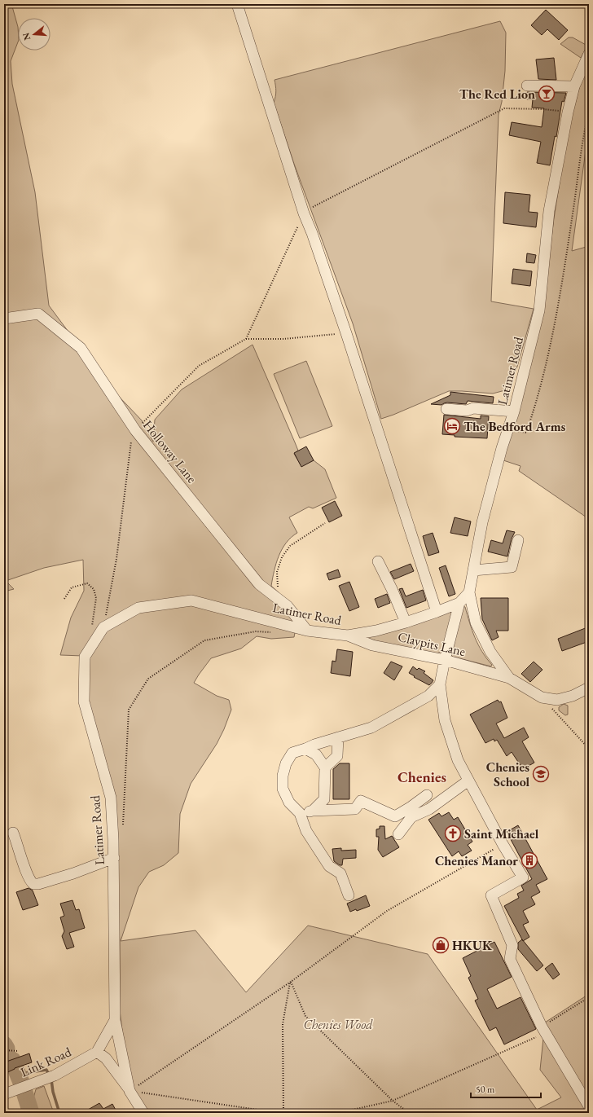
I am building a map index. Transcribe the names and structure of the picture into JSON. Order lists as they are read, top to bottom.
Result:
{
  "streets": {
    "street": [
      "Latimer Road",
      "Holloway Lane",
      "Claypits Lane",
      "Link Road"
    ]
  },
  "crossings": [
    ["Latimer Road", "Holloway Lane"],
    ["Latimer Road", "Claypits Lane"]
  ],
  "districts": ["Chenies"],
  "parks": ["Chenies Wood"],
  "places": {
    "bar": ["The Red Lion"],
    "hotel": ["The Bedford Arms"],
    "school or university": ["Chenies School"],
    "church": ["Saint Michael"],
    "building": ["Chenies Manor"],
    "shop": ["HKUK"]
  },
  "scale_bar": "50 m",
  "north": "left"
}
